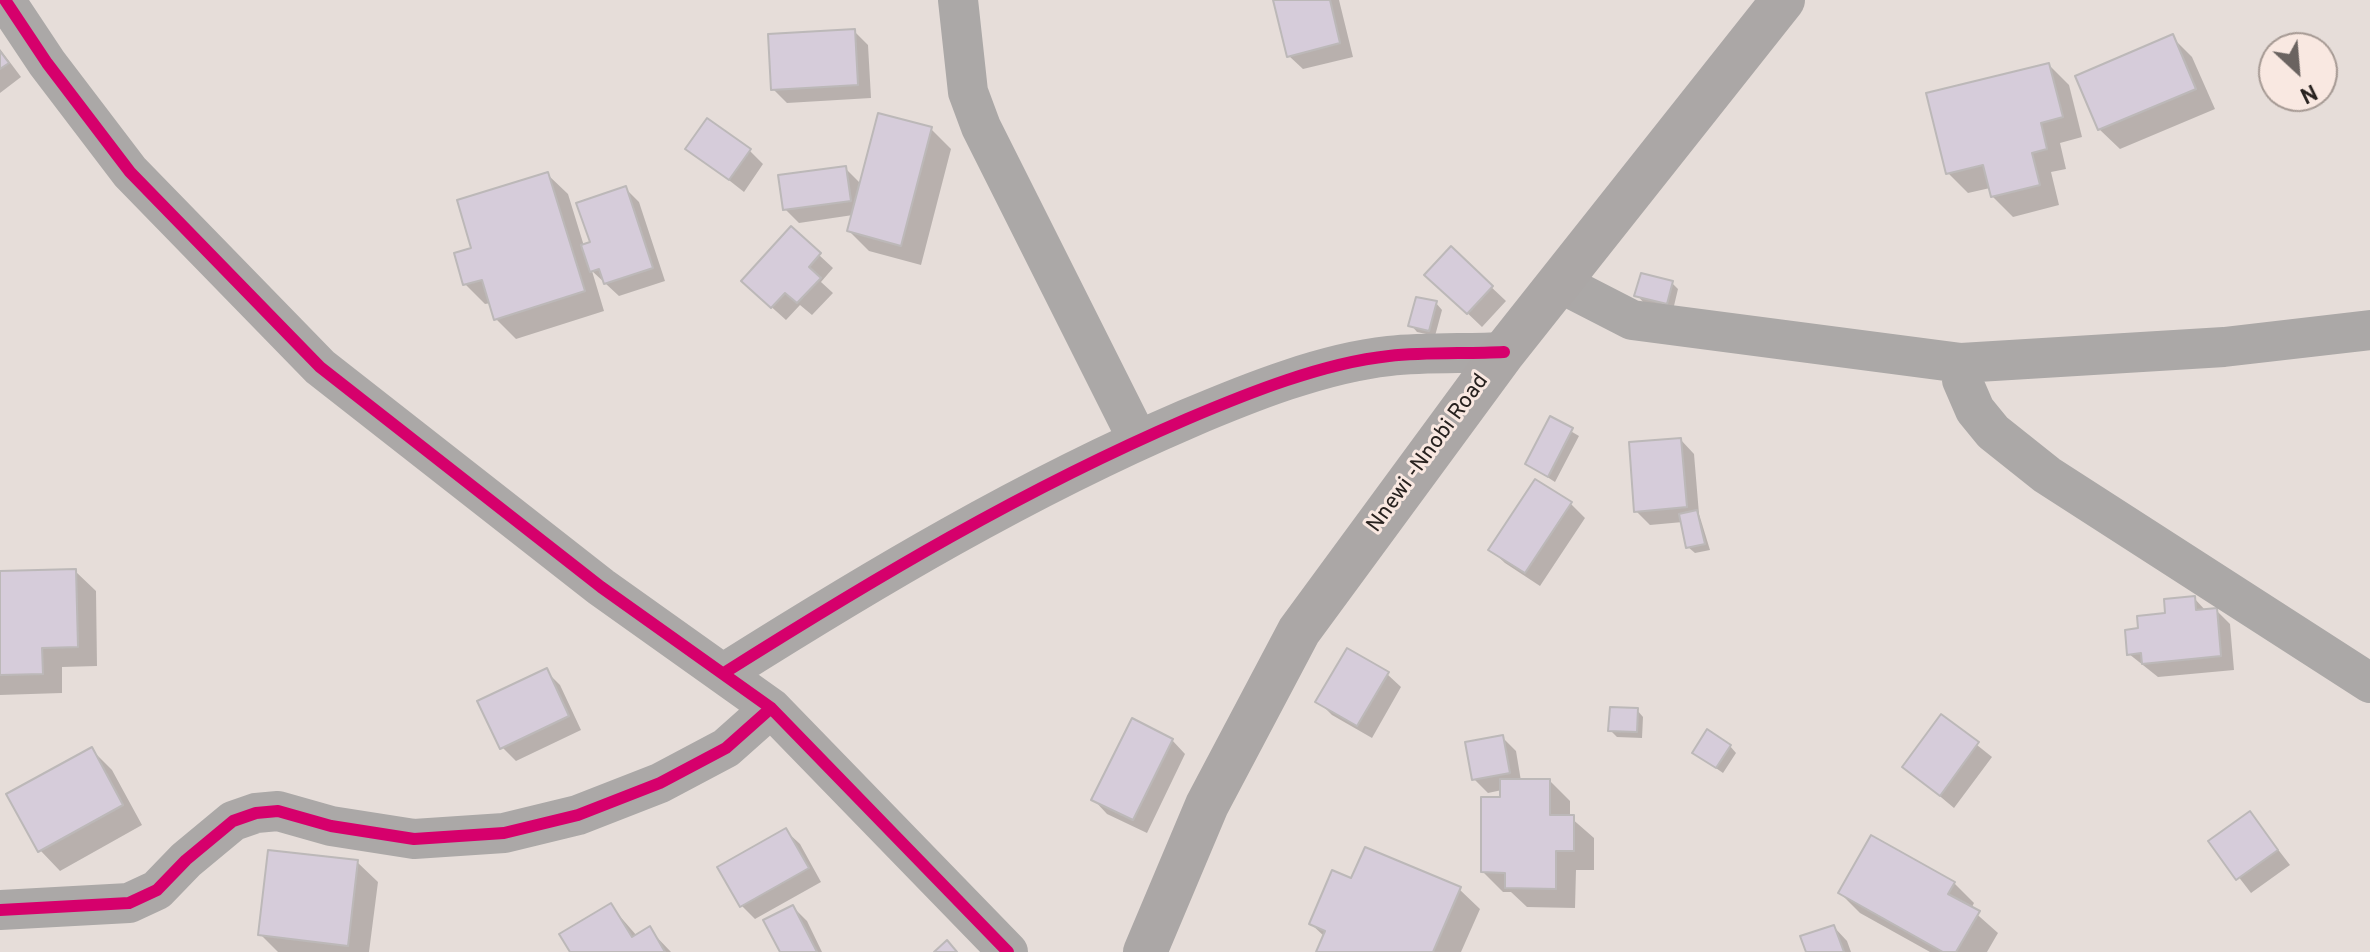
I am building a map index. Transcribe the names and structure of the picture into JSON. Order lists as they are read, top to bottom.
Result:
{
  "streets": {
    "main road": ["Nnewi -Nnobi Road"]
  },
  "north": "bottom right"
}
